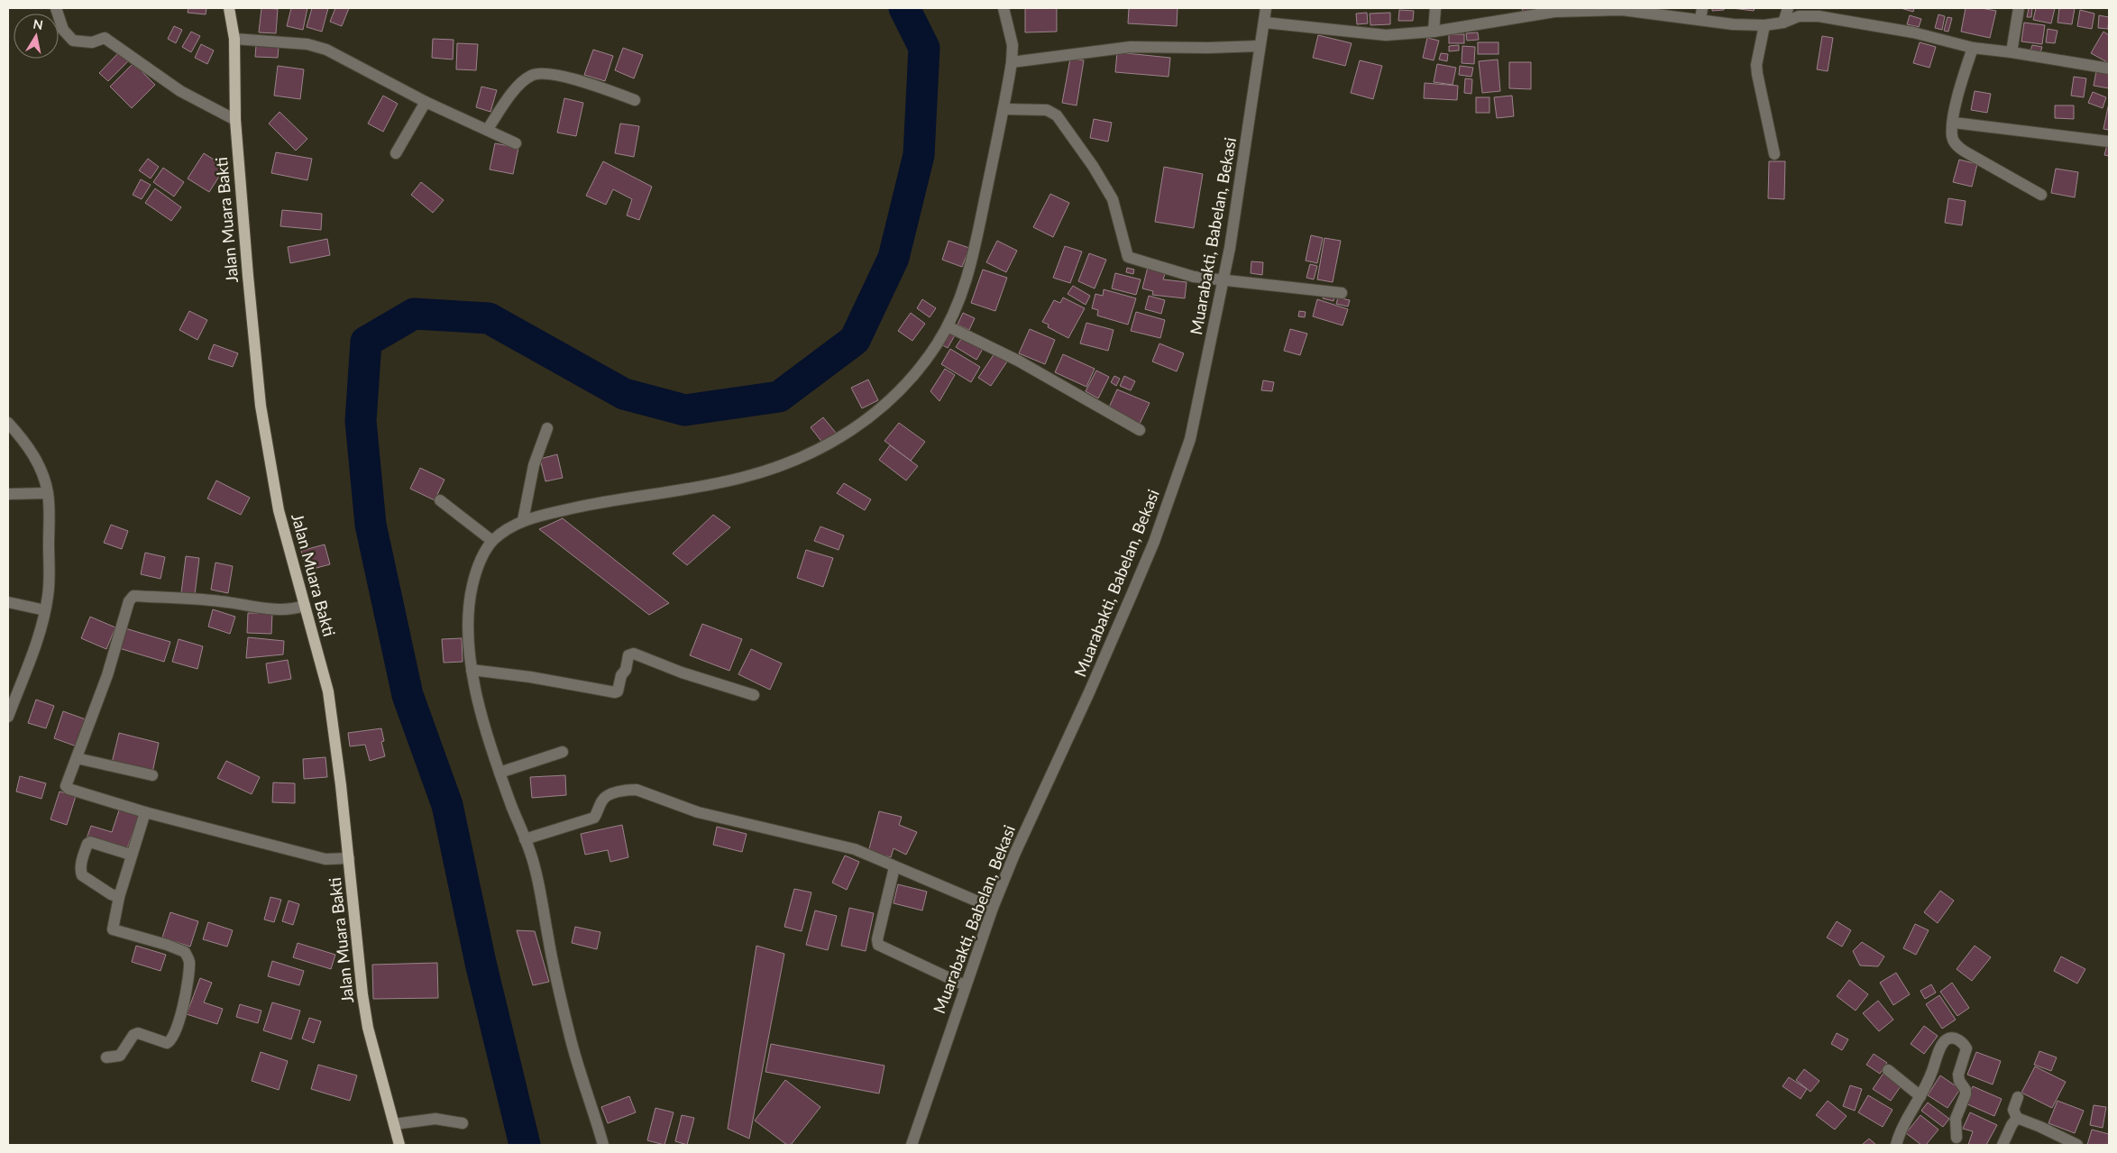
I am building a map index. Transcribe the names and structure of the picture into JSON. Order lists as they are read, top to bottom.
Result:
{
  "streets": {
    "main road": ["Jalan Muara Bakti"],
    "street": ["Muarabakti, Babelan, Bekasi"]
  },
  "north": "top"
}
